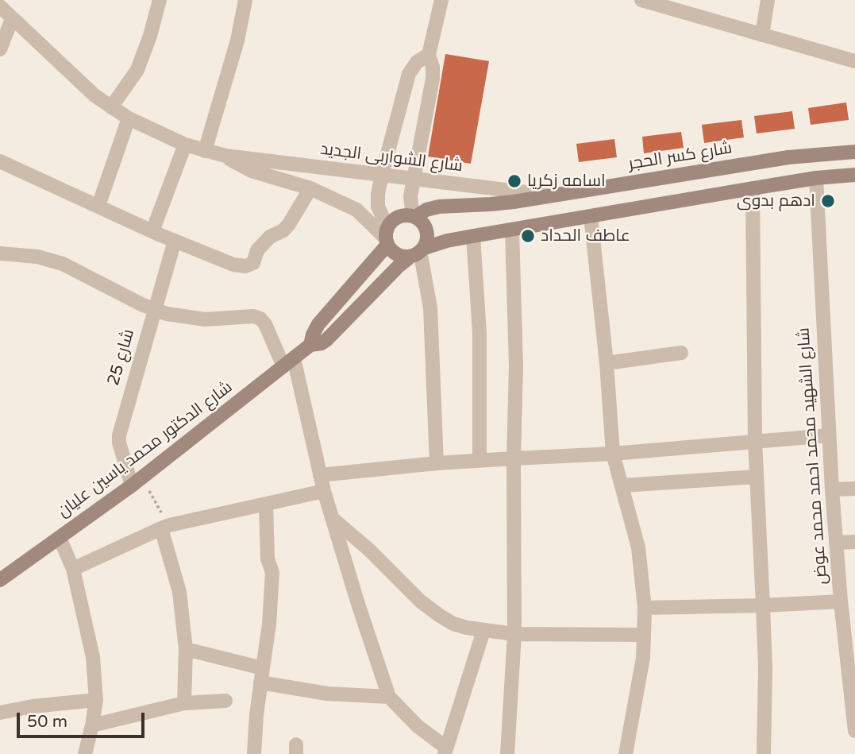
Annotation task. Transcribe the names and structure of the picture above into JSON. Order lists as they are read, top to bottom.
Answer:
{
  "streets": {
    "main road": ["شارع كسر الحجر", "شارع الدكتور محمد ياسين عليان"],
    "street": ["شارع الشواربى الجديد", "شارع 25", "شارع الشهيد محمد احمد محمد عوض"]
  },
  "crossings": [
    ["شارع كسر الحجر", "شارع الشواربى الجديد"],
    ["شارع كسر الحجر", "شارع الدكتور محمد ياسين عليان"],
    ["شارع الشواربى الجديد", "شارع الدكتور محمد ياسين عليان"],
    ["شارع 25", "شارع الدكتور محمد ياسين عليان"]
  ],
  "places": ["اسامه زكريا", "ادهم بدوى", "عاطف الحداد"],
  "scale_bar": "50 m"
}
